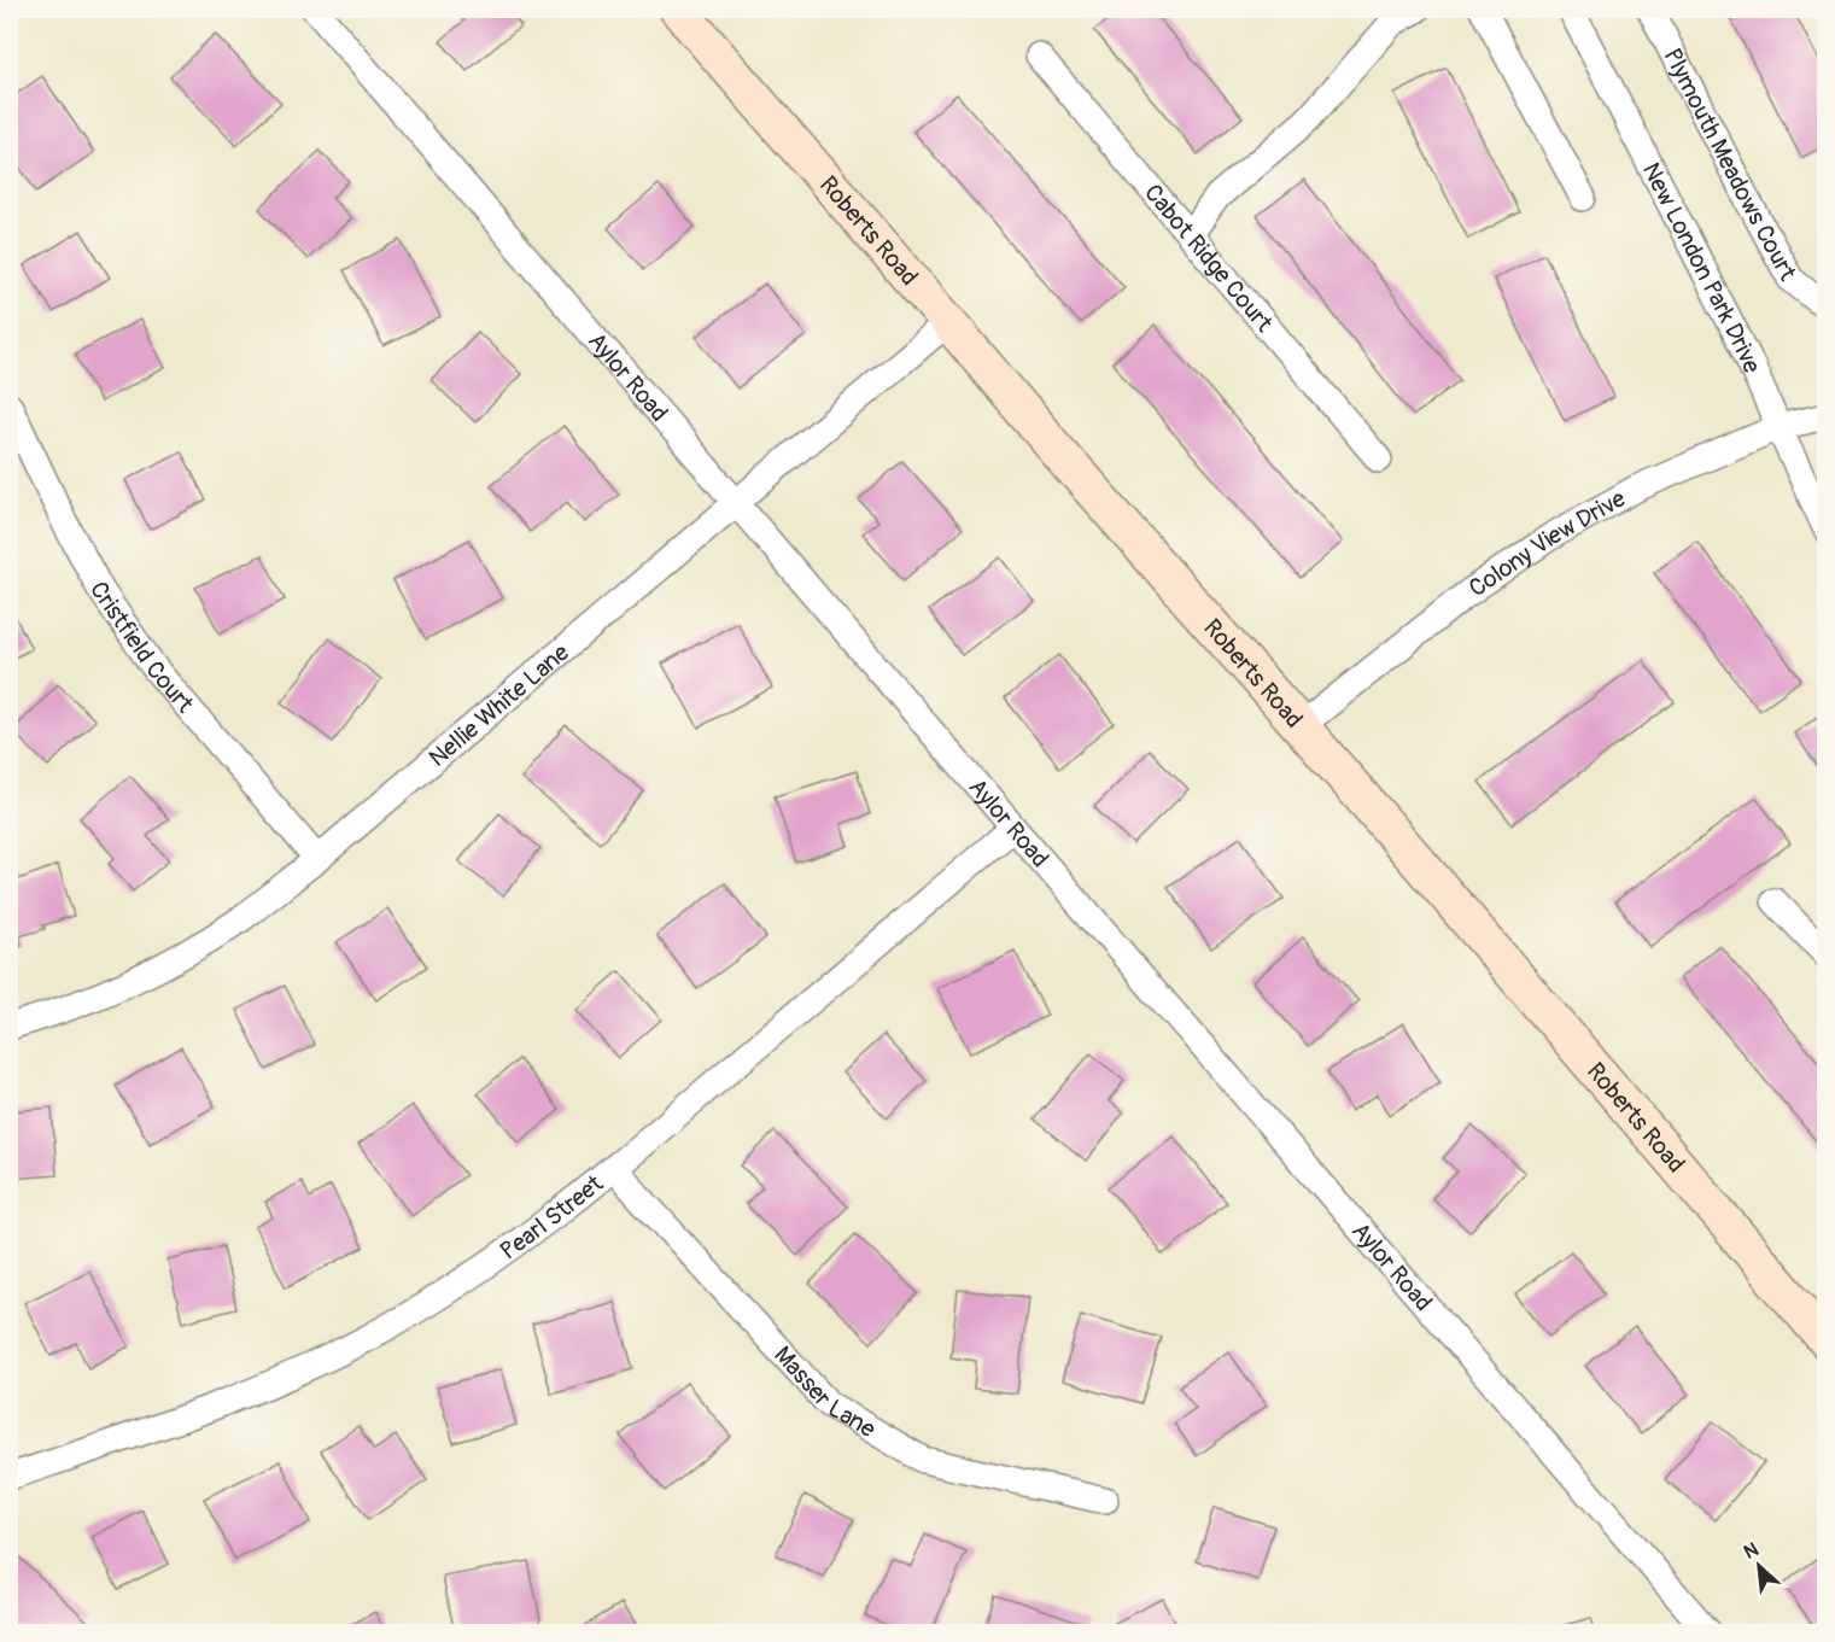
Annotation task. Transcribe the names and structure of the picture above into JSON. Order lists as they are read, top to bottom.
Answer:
{
  "streets": {
    "main road": ["Roberts Road"],
    "street": [
      "Plymouth Meadows Court",
      "Cabot Ridge Court",
      "New London Park Drive",
      "Aylor Road",
      "Colony View Drive",
      "Cristfield Court",
      "Nellie White Lane",
      "Pearl Street",
      "Masser Lane"
    ]
  },
  "crossings": [
    ["Roberts Road", "Colony View Drive"],
    ["Roberts Road", "Nellie White Lane"],
    ["New London Park Drive", "Colony View Drive"],
    ["Aylor Road", "Nellie White Lane"],
    ["Aylor Road", "Pearl Street"],
    ["Cristfield Court", "Nellie White Lane"],
    ["Pearl Street", "Masser Lane"]
  ],
  "north": "top left"
}
